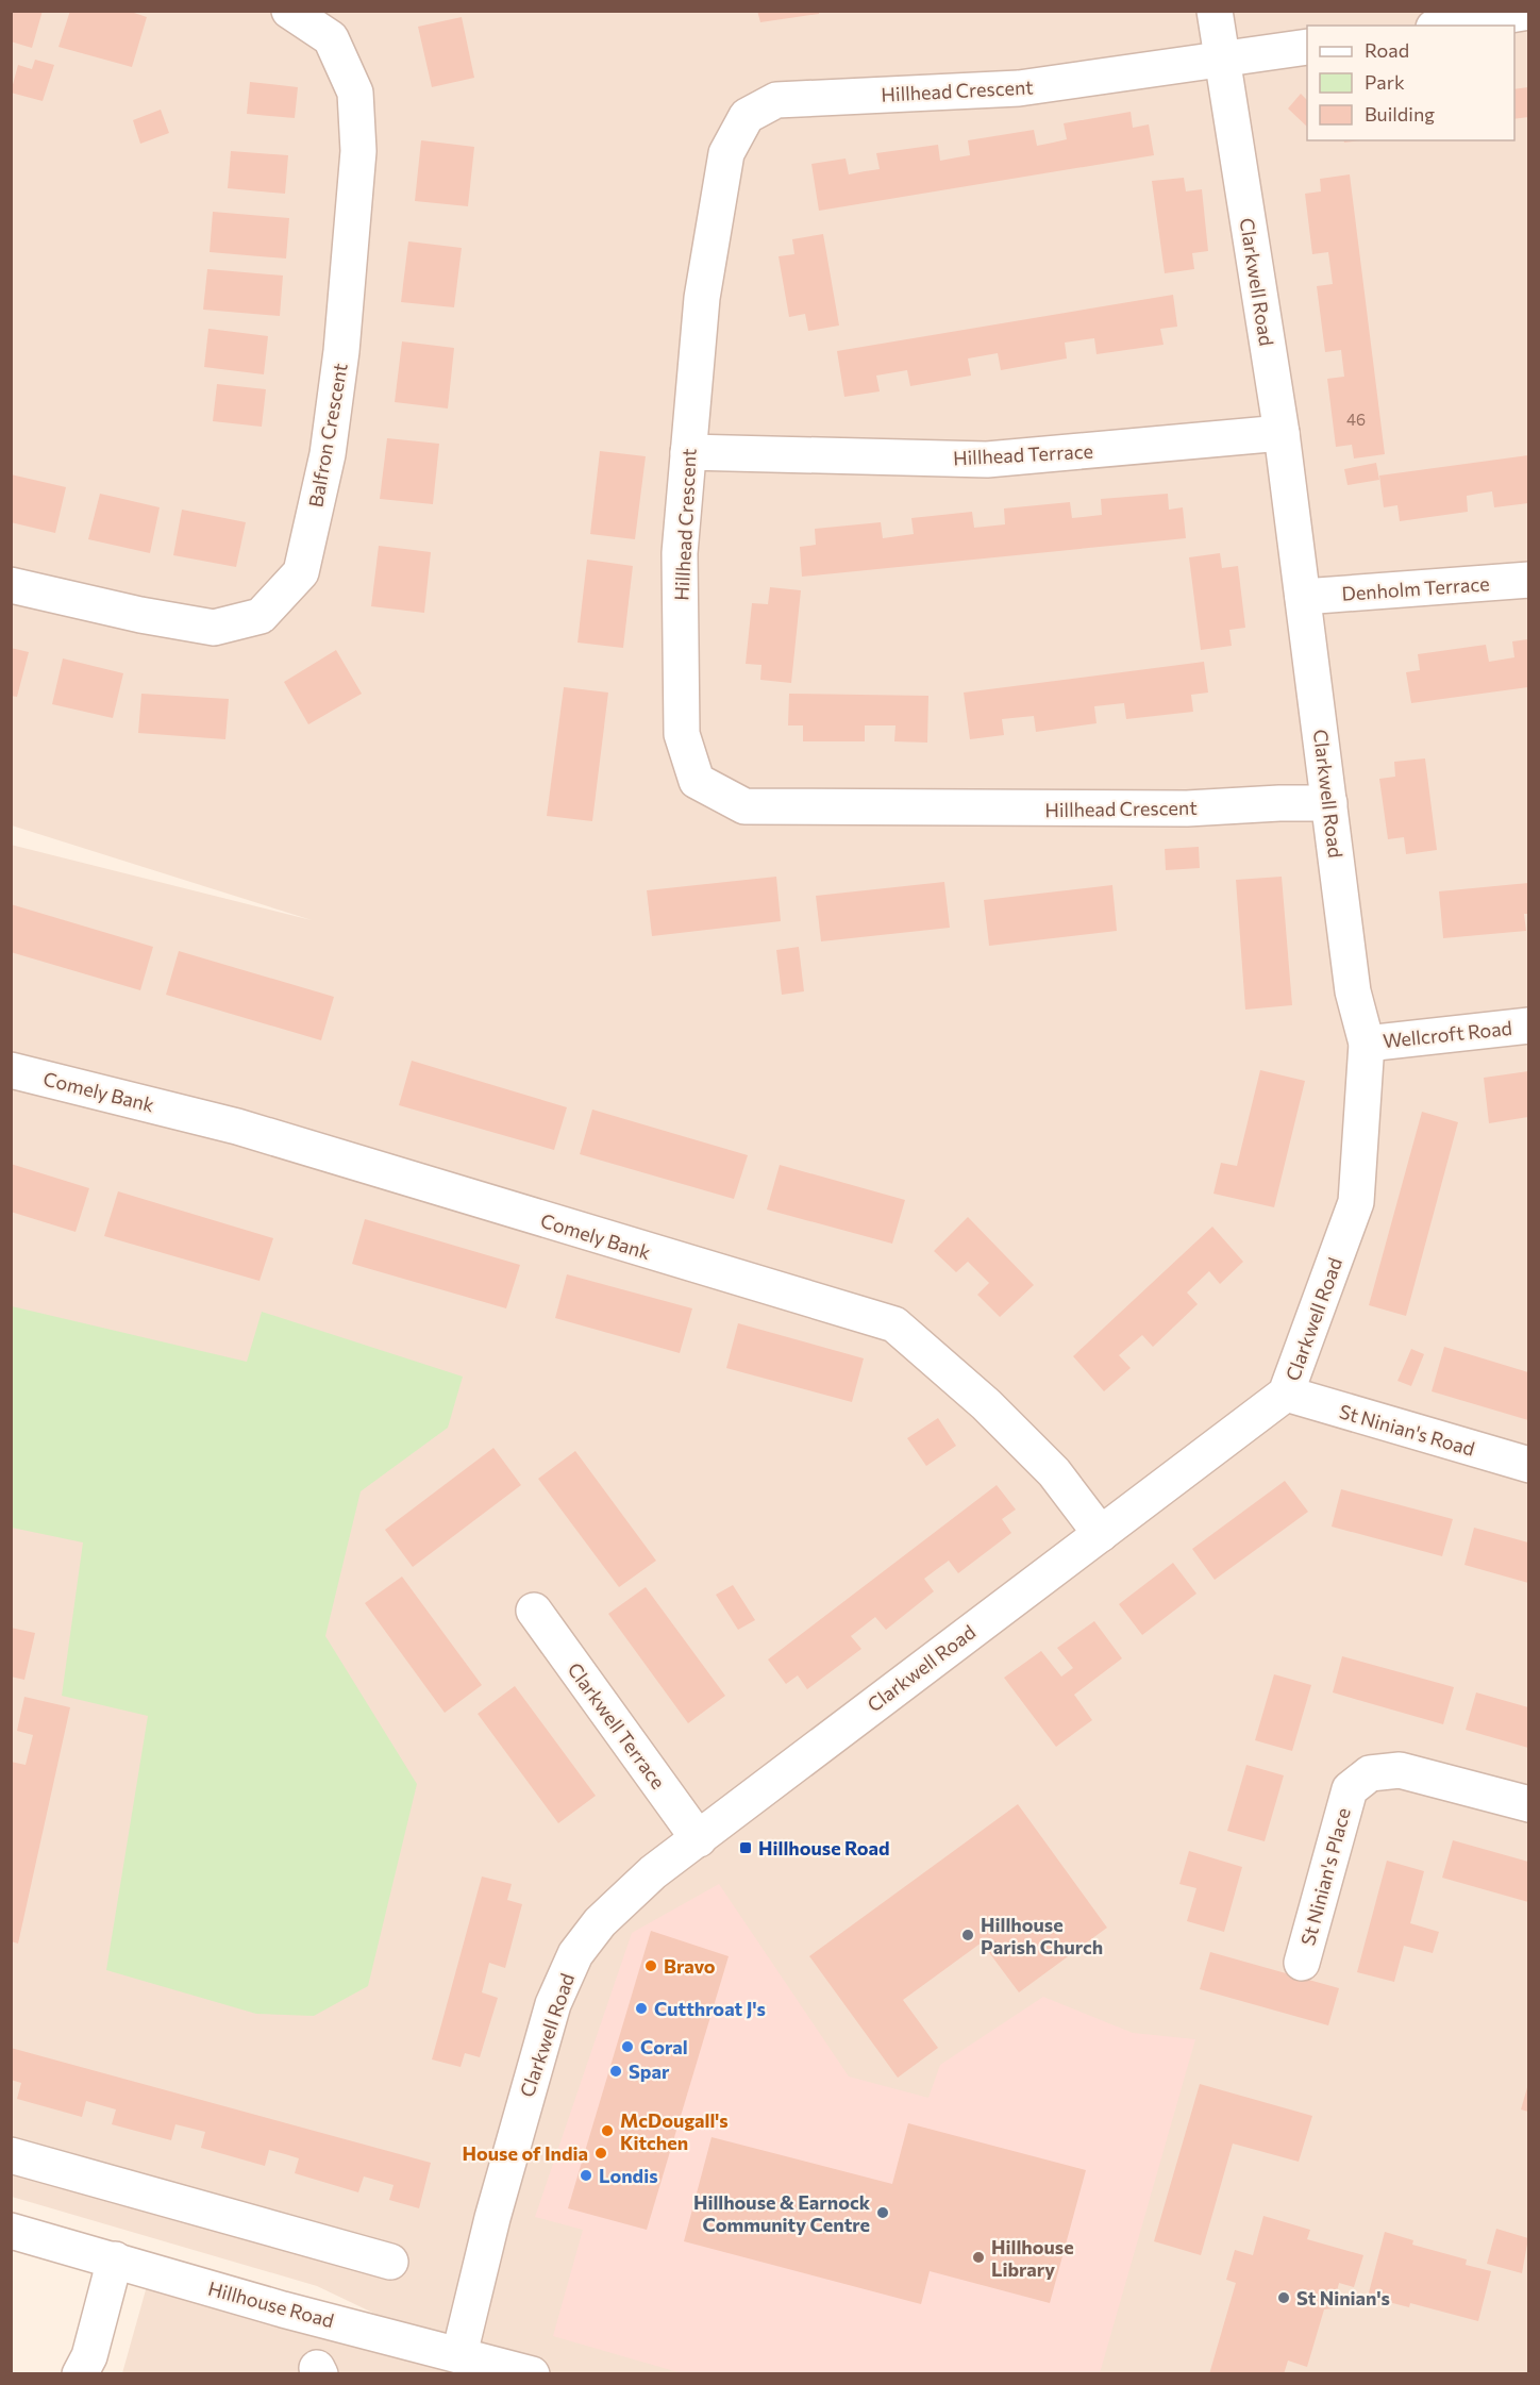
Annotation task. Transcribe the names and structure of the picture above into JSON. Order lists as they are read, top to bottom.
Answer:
{
  "streets": {
    "street": [
      "Hillhead Crescent",
      "Clarkwell Road",
      "Balfron Crescent",
      "Hillhead Terrace",
      "Denholm Terrace",
      "Wellcroft Road",
      "Comely Bank",
      "St Ninian's Road",
      "Clarkwell Terrace",
      "St Ninian's Place",
      "Hillhouse Road"
    ]
  },
  "crossings": [
    ["Hillhead Crescent", "Clarkwell Road"],
    ["Hillhead Crescent", "Hillhead Terrace"],
    ["Clarkwell Road", "Hillhead Terrace"],
    ["Clarkwell Road", "Denholm Terrace"],
    ["Clarkwell Road", "Wellcroft Road"],
    ["Clarkwell Road", "Comely Bank"],
    ["Clarkwell Road", "St Ninian's Road"],
    ["Clarkwell Road", "Clarkwell Terrace"],
    ["Clarkwell Road", "Hillhouse Road"]
  ],
  "places": {
    "transit": ["Hillhouse Road"],
    "other": [
      "Hillhouse Parish Church",
      "Bravo",
      "Cutthroat J's",
      "Coral",
      "Spar",
      "McDougall's Kitchen",
      "House of India",
      "Londis",
      "Hillhouse & Earnock Community Centre",
      "Hillhouse Library",
      "St Ninian's"
    ]
  },
  "house_numbers": ["46"],
  "legend": ["Road", "Park", "Building"]
}
